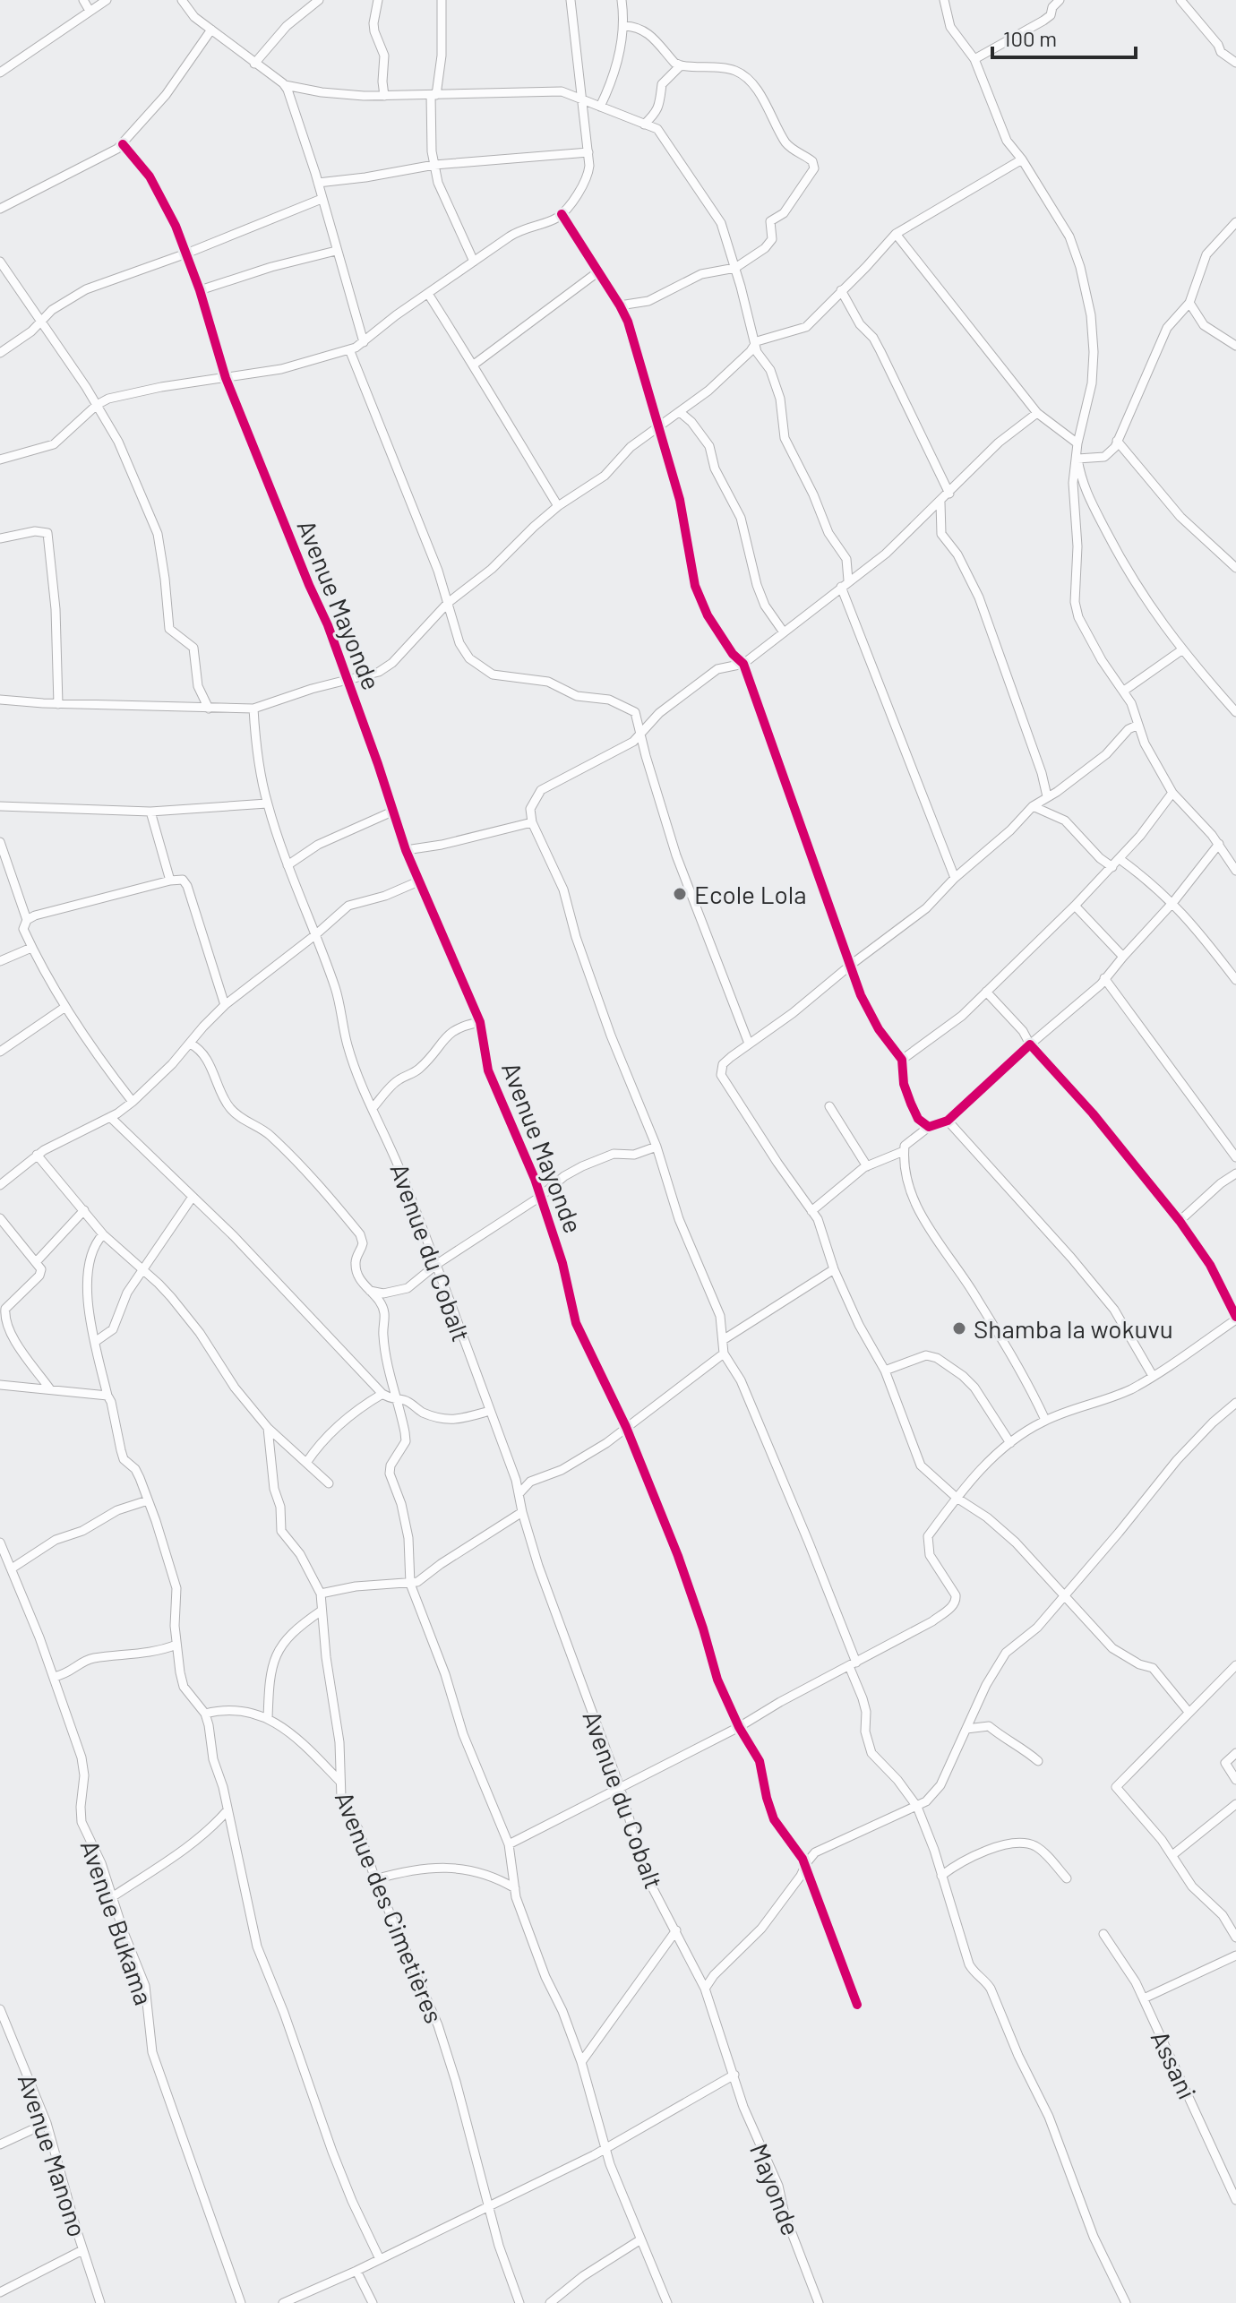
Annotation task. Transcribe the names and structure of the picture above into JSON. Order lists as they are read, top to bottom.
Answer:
{
  "streets": {
    "street": [
      "Avenue Mayonde",
      "Avenue du Cobalt",
      "Avenue des Cimetières",
      "Avenue Bukama",
      "Assani",
      "Avenue Manono",
      "Mayonde"
    ]
  },
  "crossings": [
    ["Avenue du Cobalt", "Mayonde"]
  ],
  "places": ["Ecole Lola", "Shamba la wokuvu"],
  "scale_bar": "100 m"
}
